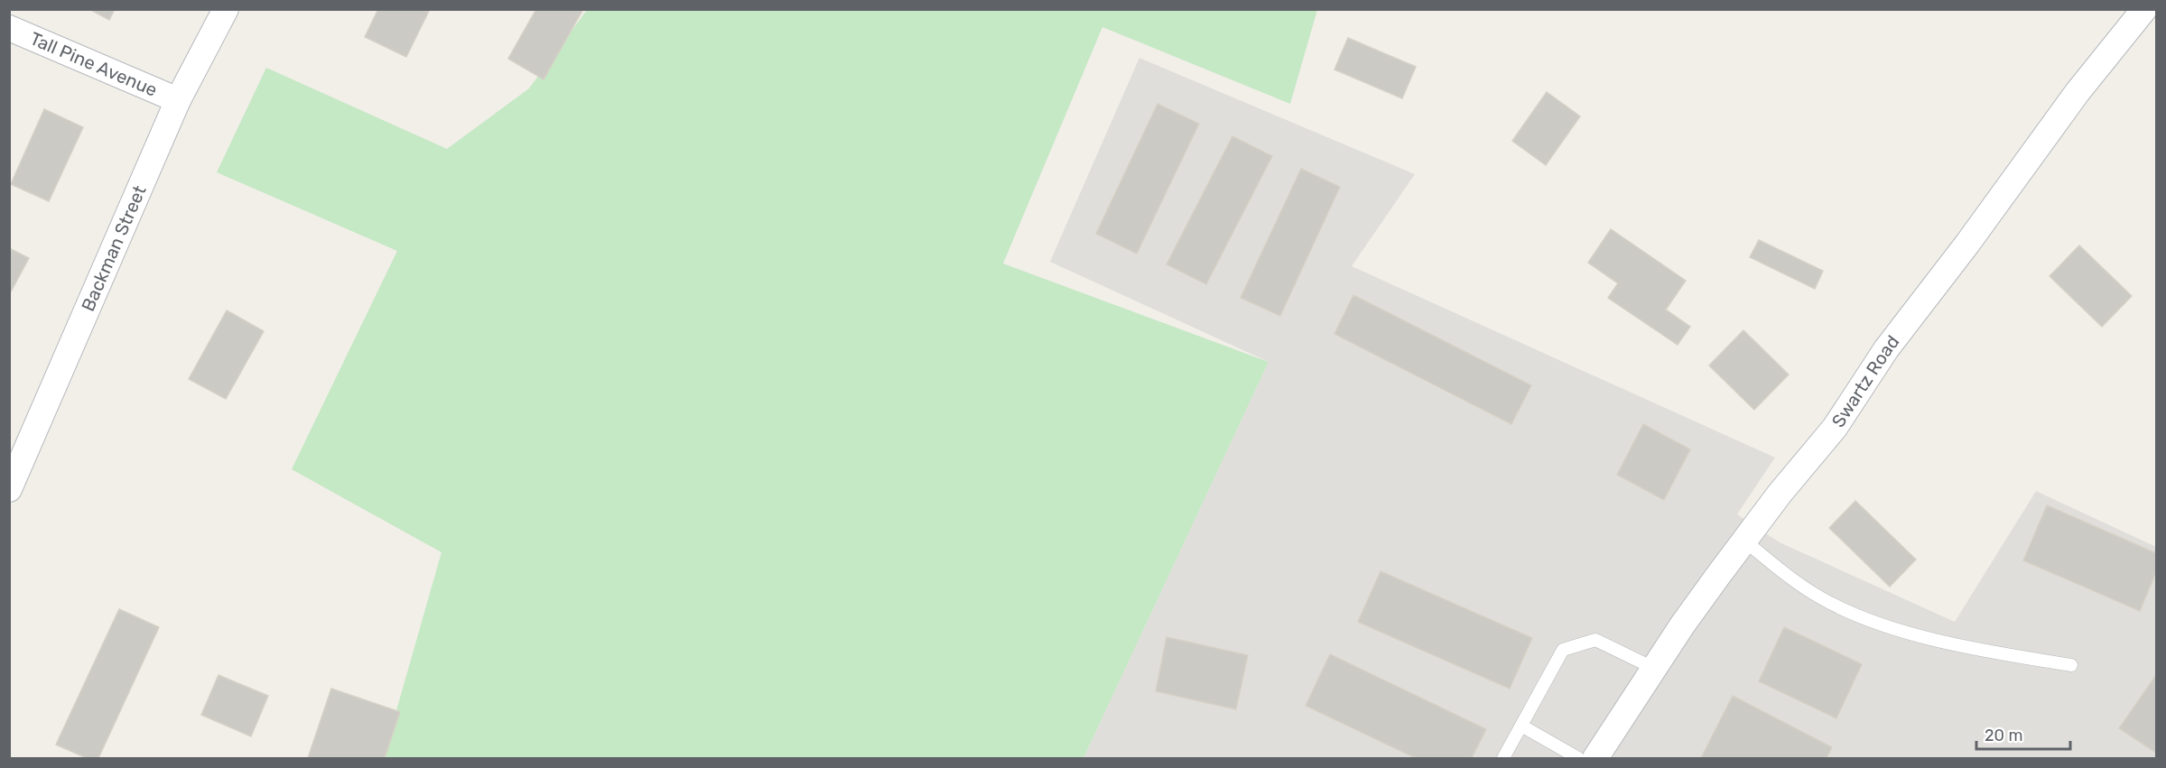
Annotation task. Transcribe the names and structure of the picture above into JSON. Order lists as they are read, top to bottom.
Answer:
{
  "streets": {
    "street": ["Tall Pine Avenue", "Backman Street", "Swartz Road"]
  },
  "crossings": [
    ["Tall Pine Avenue", "Backman Street"]
  ],
  "scale_bar": "20 m"
}
